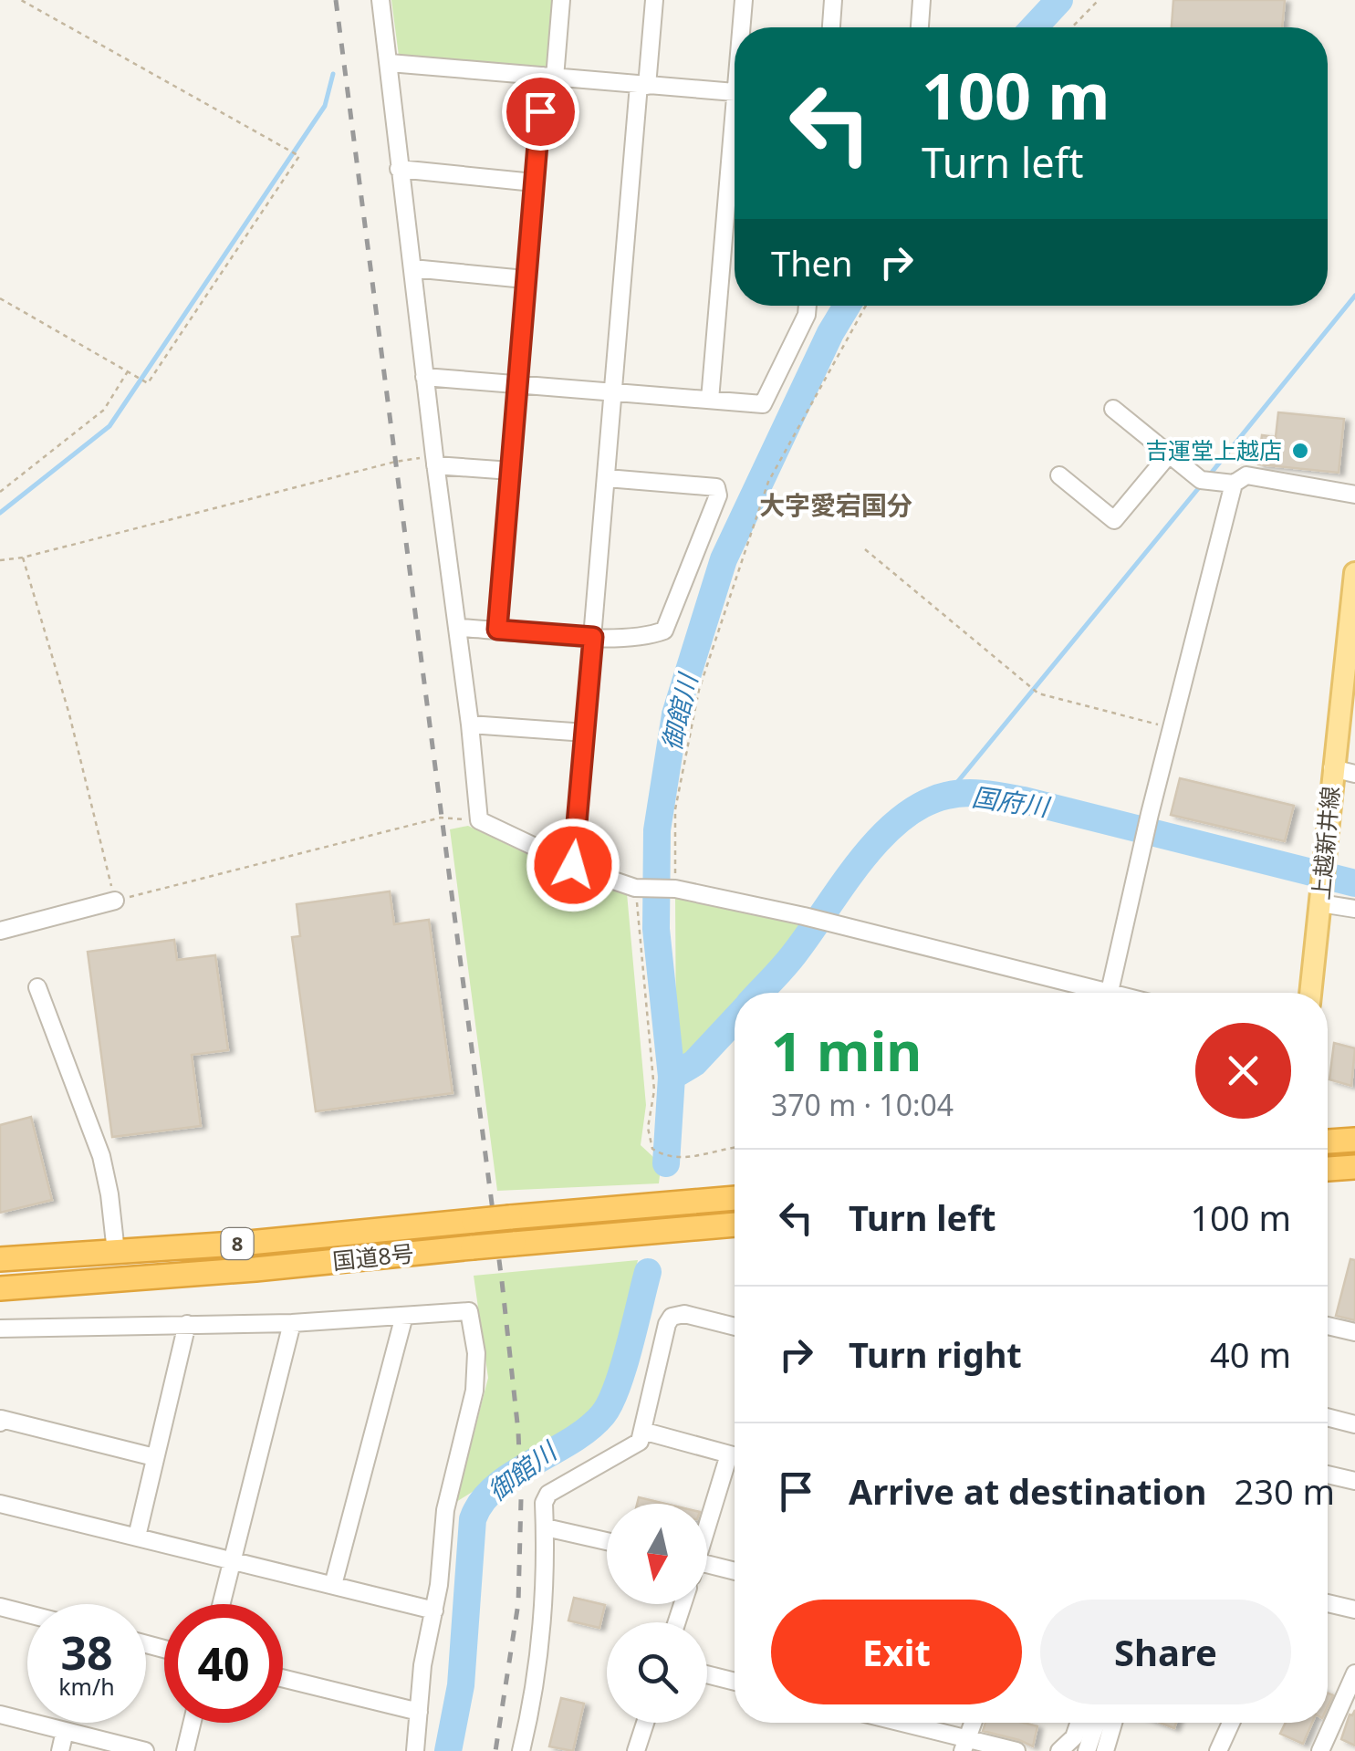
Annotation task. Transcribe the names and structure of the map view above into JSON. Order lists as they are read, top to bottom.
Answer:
{
  "streets": {
    "highway": ["8", "国道8号"],
    "main road": ["上越新井線"]
  },
  "districts": ["大字愛宕国分"],
  "water": ["御館川", "国府川"],
  "places": ["吉運堂上越店"],
  "north": "bottom",
  "page": {
    "turn": ["100 m", "Turn left"],
    "then": "Then",
    "heading": ["1 min", "370 m · 10:04"],
    "list": [
      {
        "name": "Turn left",
        "value": "100 m"
      },
      {
        "name": "Turn right",
        "value": "40 m"
      },
      {
        "name": "Arrive at destination",
        "value": "230 m"
      }
    ],
    "buttons": ["Exit", "Share"],
    "speed": "38 km/h",
    "limit": "40"
  }
}
